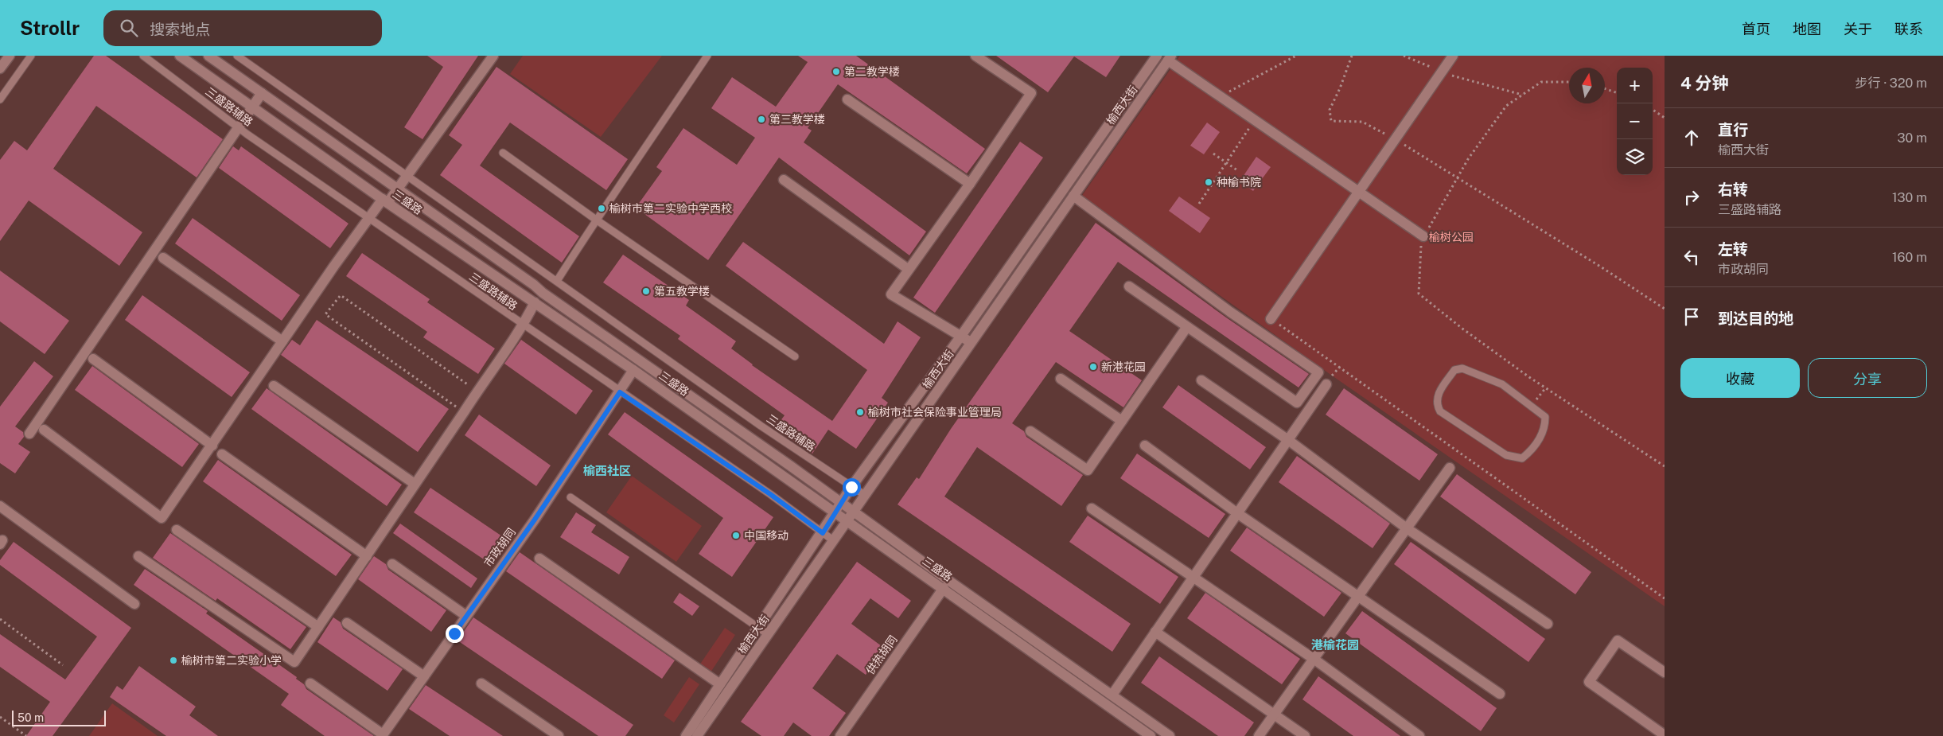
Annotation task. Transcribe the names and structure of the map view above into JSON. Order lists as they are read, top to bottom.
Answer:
{
  "streets": {
    "street": [
      "榆西大街",
      "三盛路",
      "市政胡同",
      "供热胡同"
    ],
    "lane": ["三盛路辅路"]
  },
  "crossings": [
    ["榆西大街", "三盛路辅路"],
    ["榆西大街", "三盛路"],
    ["三盛路辅路", "市政胡同"],
    ["三盛路", "市政胡同"],
    ["三盛路", "供热胡同"]
  ],
  "districts": ["榆西社区", "港榆花园"],
  "parks": ["榆树公园"],
  "places": [
    "第二教学楼",
    "第三教学楼",
    "种榆书院",
    "榆树市第二实验中学西校",
    "第五教学楼",
    "新港花园",
    "榆树市社会保险事业管理局",
    "中国移动",
    "榆树市第二实验小学"
  ],
  "scale_bar": "50 m",
  "north": "top",
  "page": {
    "header": "Strollr",
    "search": "搜索地点",
    "nav": [
      "首页",
      "地图",
      "关于",
      "联系"
    ],
    "heading": ["4 分钟", "步行 · 320 m"],
    "map_buttons": ["+", "−"],
    "list": [
      ["直行", "榆西大街", "30 m"],
      ["右转", "三盛路辅路", "130 m"],
      ["左转", "市政胡同", "160 m"],
      "到达目的地"
    ],
    "buttons": ["收藏", "分享"],
    "scale": "50 m"
  }
}
